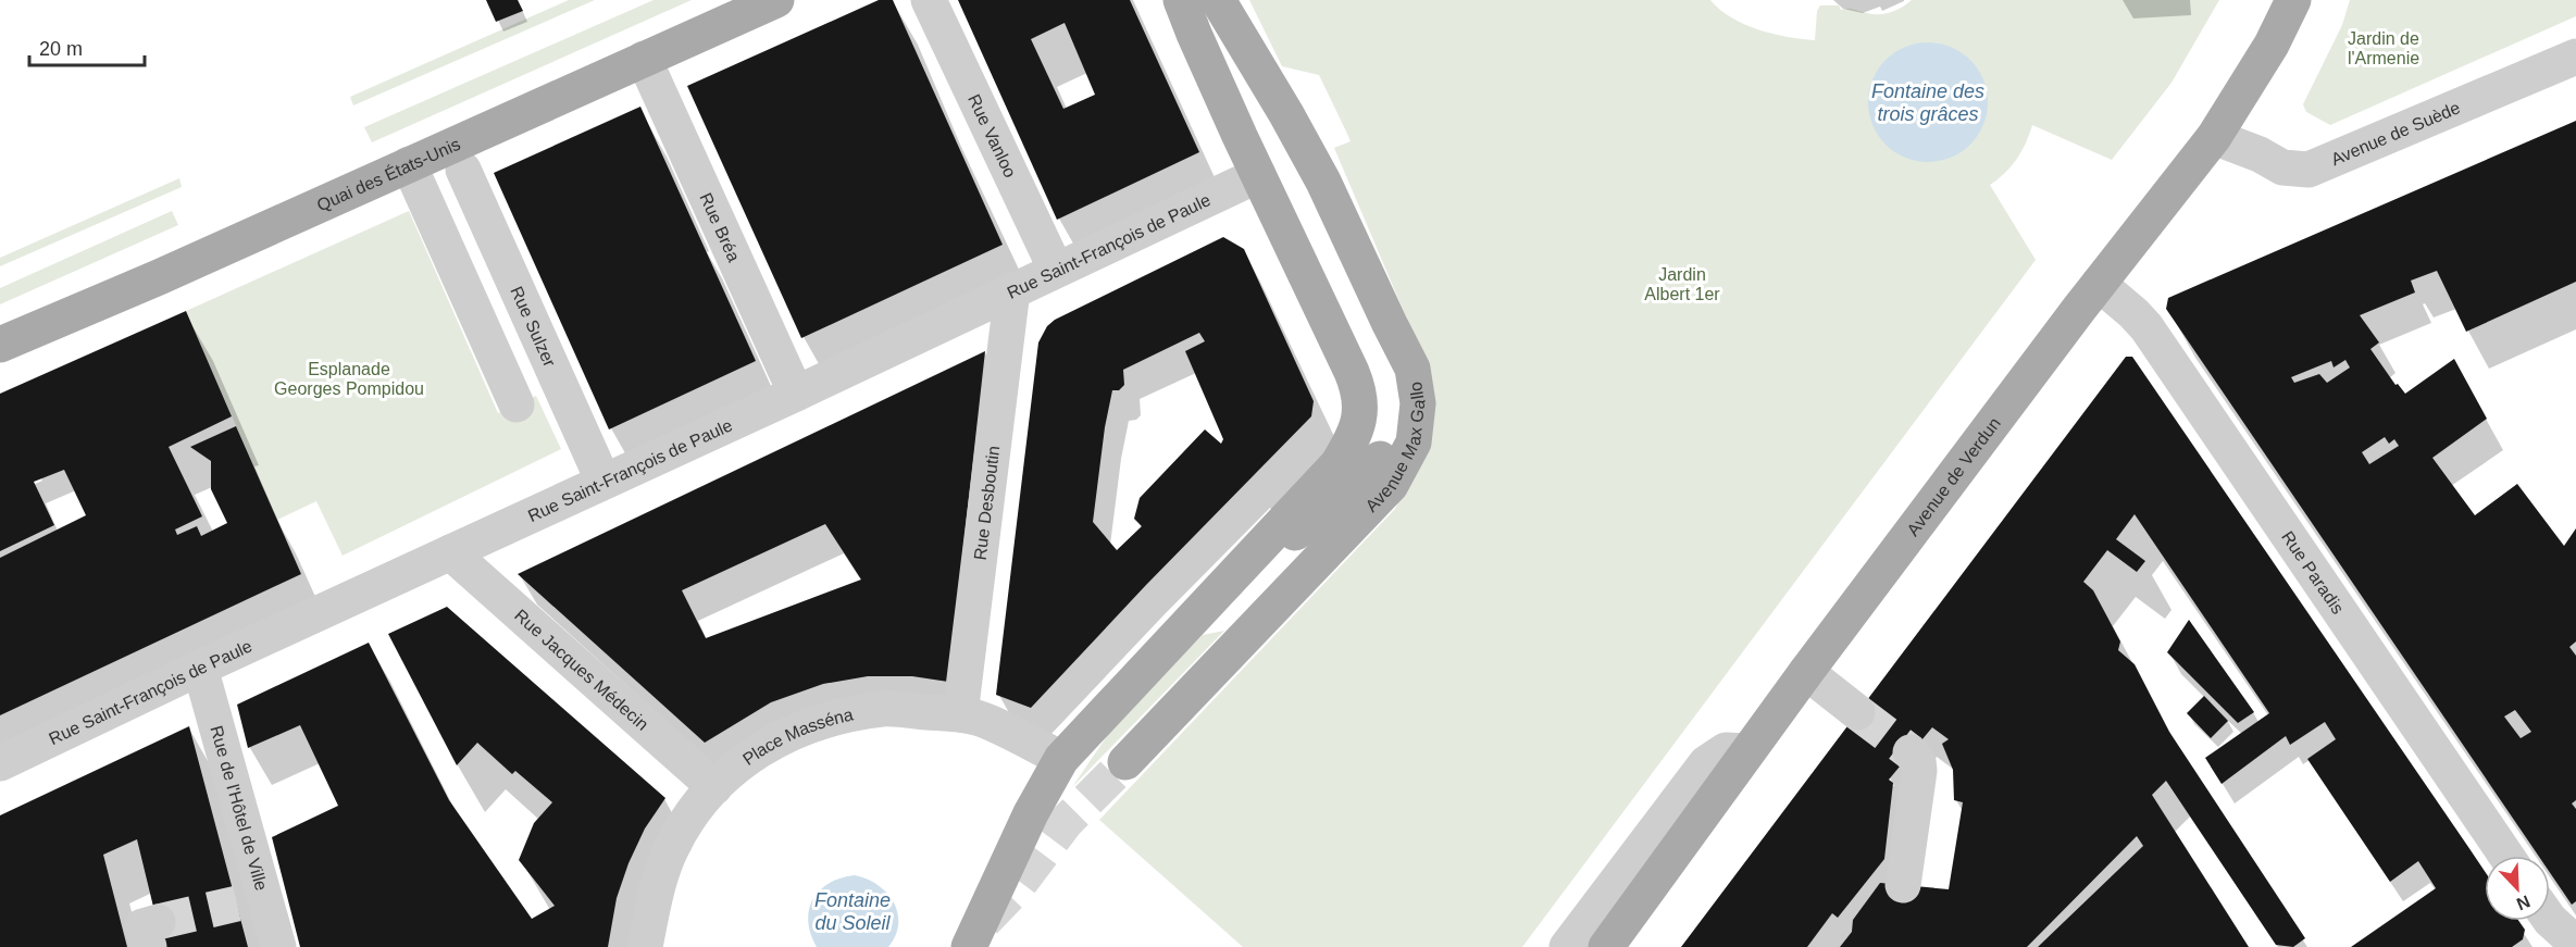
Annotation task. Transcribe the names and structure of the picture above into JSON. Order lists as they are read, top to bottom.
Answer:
{
  "streets": {
    "main road": ["Quai des États-Unis", "Avenue Max Gallo", "Avenue de Verdun"],
    "street": [
      "Avenue de Suède",
      "Rue Vanloo",
      "Rue Bréa",
      "Rue Saint-François de Paule",
      "Rue Sulzer",
      "Rue Desboutin",
      "Rue Paradis",
      "Rue Jacques Médecin",
      "Place Masséna",
      "Rue de l'Hôtel de Ville"
    ]
  },
  "crossings": [
    ["Avenue de Suède", "Avenue de Verdun"],
    ["Rue Vanloo", "Rue Saint-François de Paule"],
    ["Quai des États-Unis", "Rue Bréa"],
    ["Rue Bréa", "Rue Saint-François de Paule"],
    ["Rue Saint-François de Paule", "Rue Sulzer"],
    ["Rue Saint-François de Paule", "Avenue Max Gallo"],
    ["Rue Saint-François de Paule", "Rue Desboutin"],
    ["Rue Saint-François de Paule", "Rue Jacques Médecin"],
    ["Rue Saint-François de Paule", "Rue de l'Hôtel de Ville"],
    ["Avenue Max Gallo", "Place Masséna"],
    ["Avenue de Verdun", "Rue Paradis"],
    ["Rue Desboutin", "Place Masséna"],
    ["Rue Jacques Médecin", "Place Masséna"]
  ],
  "water": ["Fontaine des trois grâces", "Fontaine du Soleil"],
  "parks": ["Jardin de l'Armenie", "Jardin Albert 1er", "Esplanade Georges Pompidou"],
  "scale_bar": "20 m",
  "north": "bottom right"
}
